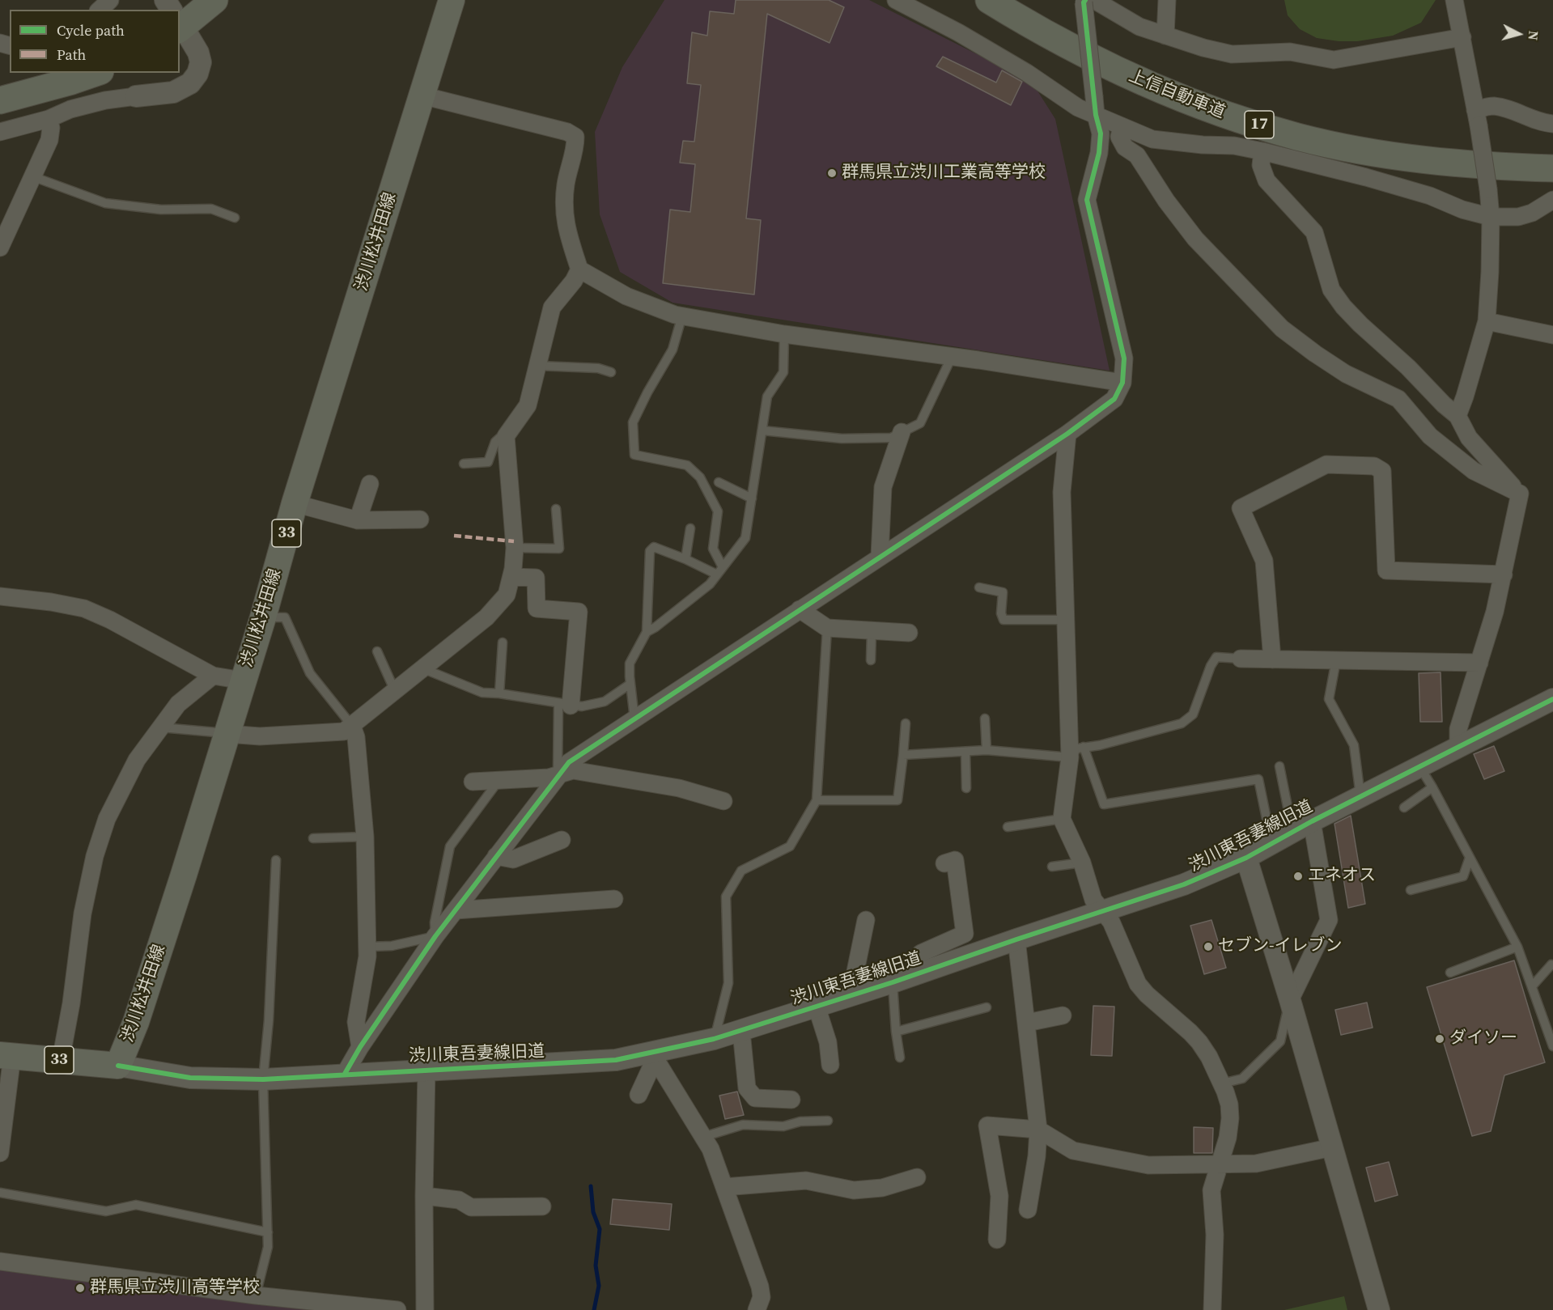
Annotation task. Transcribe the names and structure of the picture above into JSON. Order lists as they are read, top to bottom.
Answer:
{
  "streets": {
    "highway": ["上信自動車道", "17"],
    "main road": ["渋川松井田線", "33"],
    "street": ["渋川東吾妻線旧道"]
  },
  "crossings": [
    ["渋川松井田線", "33"],
    ["渋川松井田線", "渋川東吾妻線旧道"],
    ["33", "渋川東吾妻線旧道"]
  ],
  "places": [
    "群馬県立渋川工業高等学校",
    "エネオス",
    "セブン-イレブン",
    "ダイソー",
    "群馬県立渋川高等学校"
  ],
  "legend": ["Cycle path", "Path"],
  "north": "right"
}
